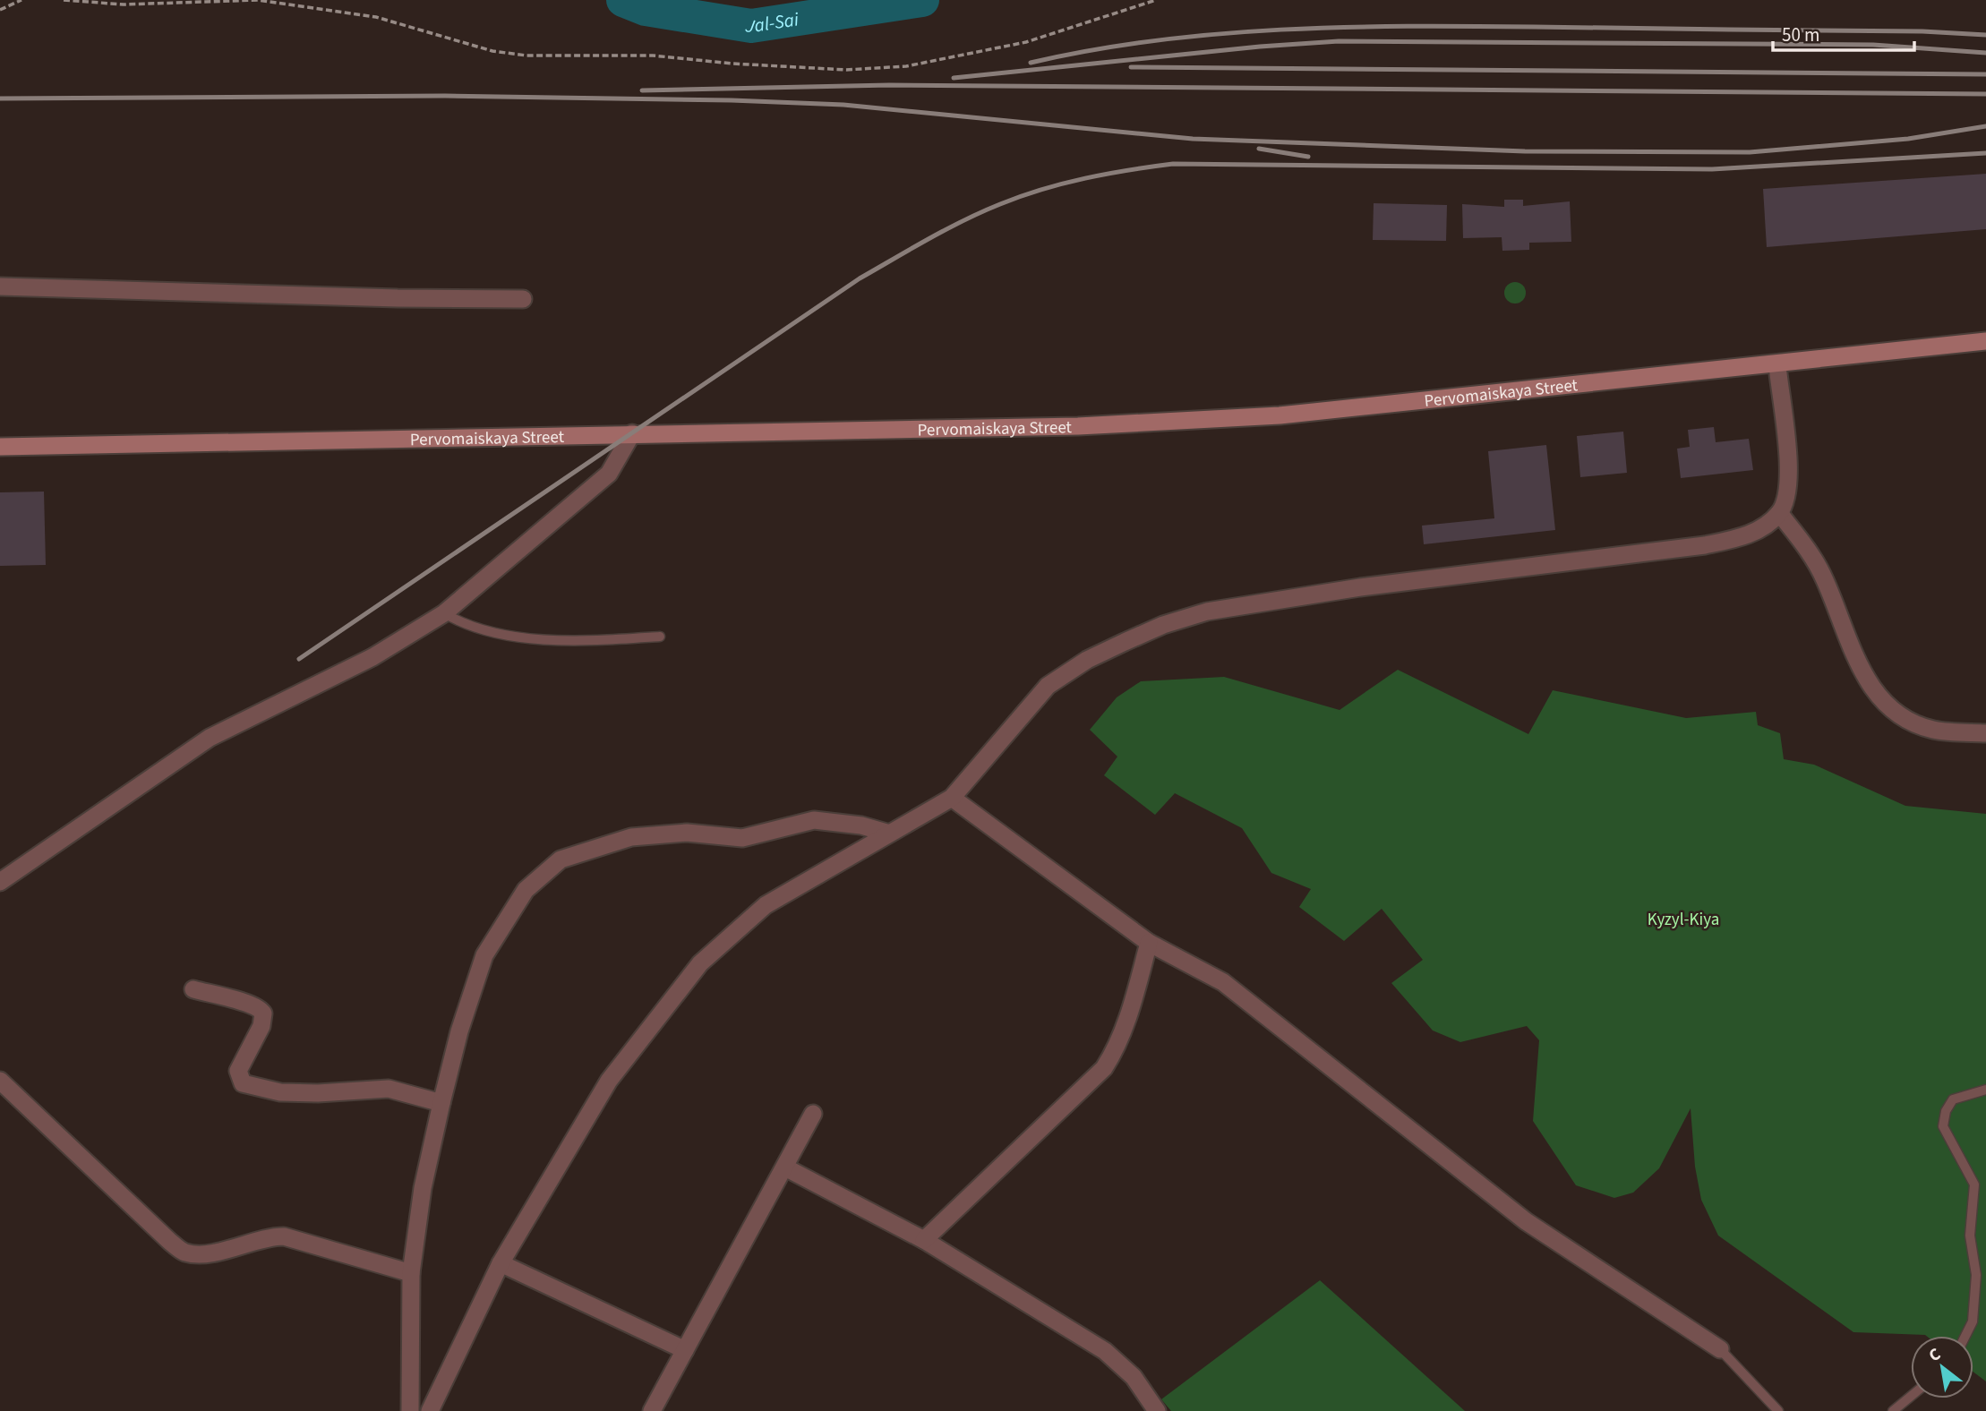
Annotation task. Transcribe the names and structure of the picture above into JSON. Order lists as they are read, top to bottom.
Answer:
{
  "streets": {
    "main road": ["Pervomaiskaya Street"]
  },
  "water": ["Jal-Sai"],
  "parks": ["Kyzyl-Kiya"],
  "scale_bar": "50 m",
  "north": "top left"
}
